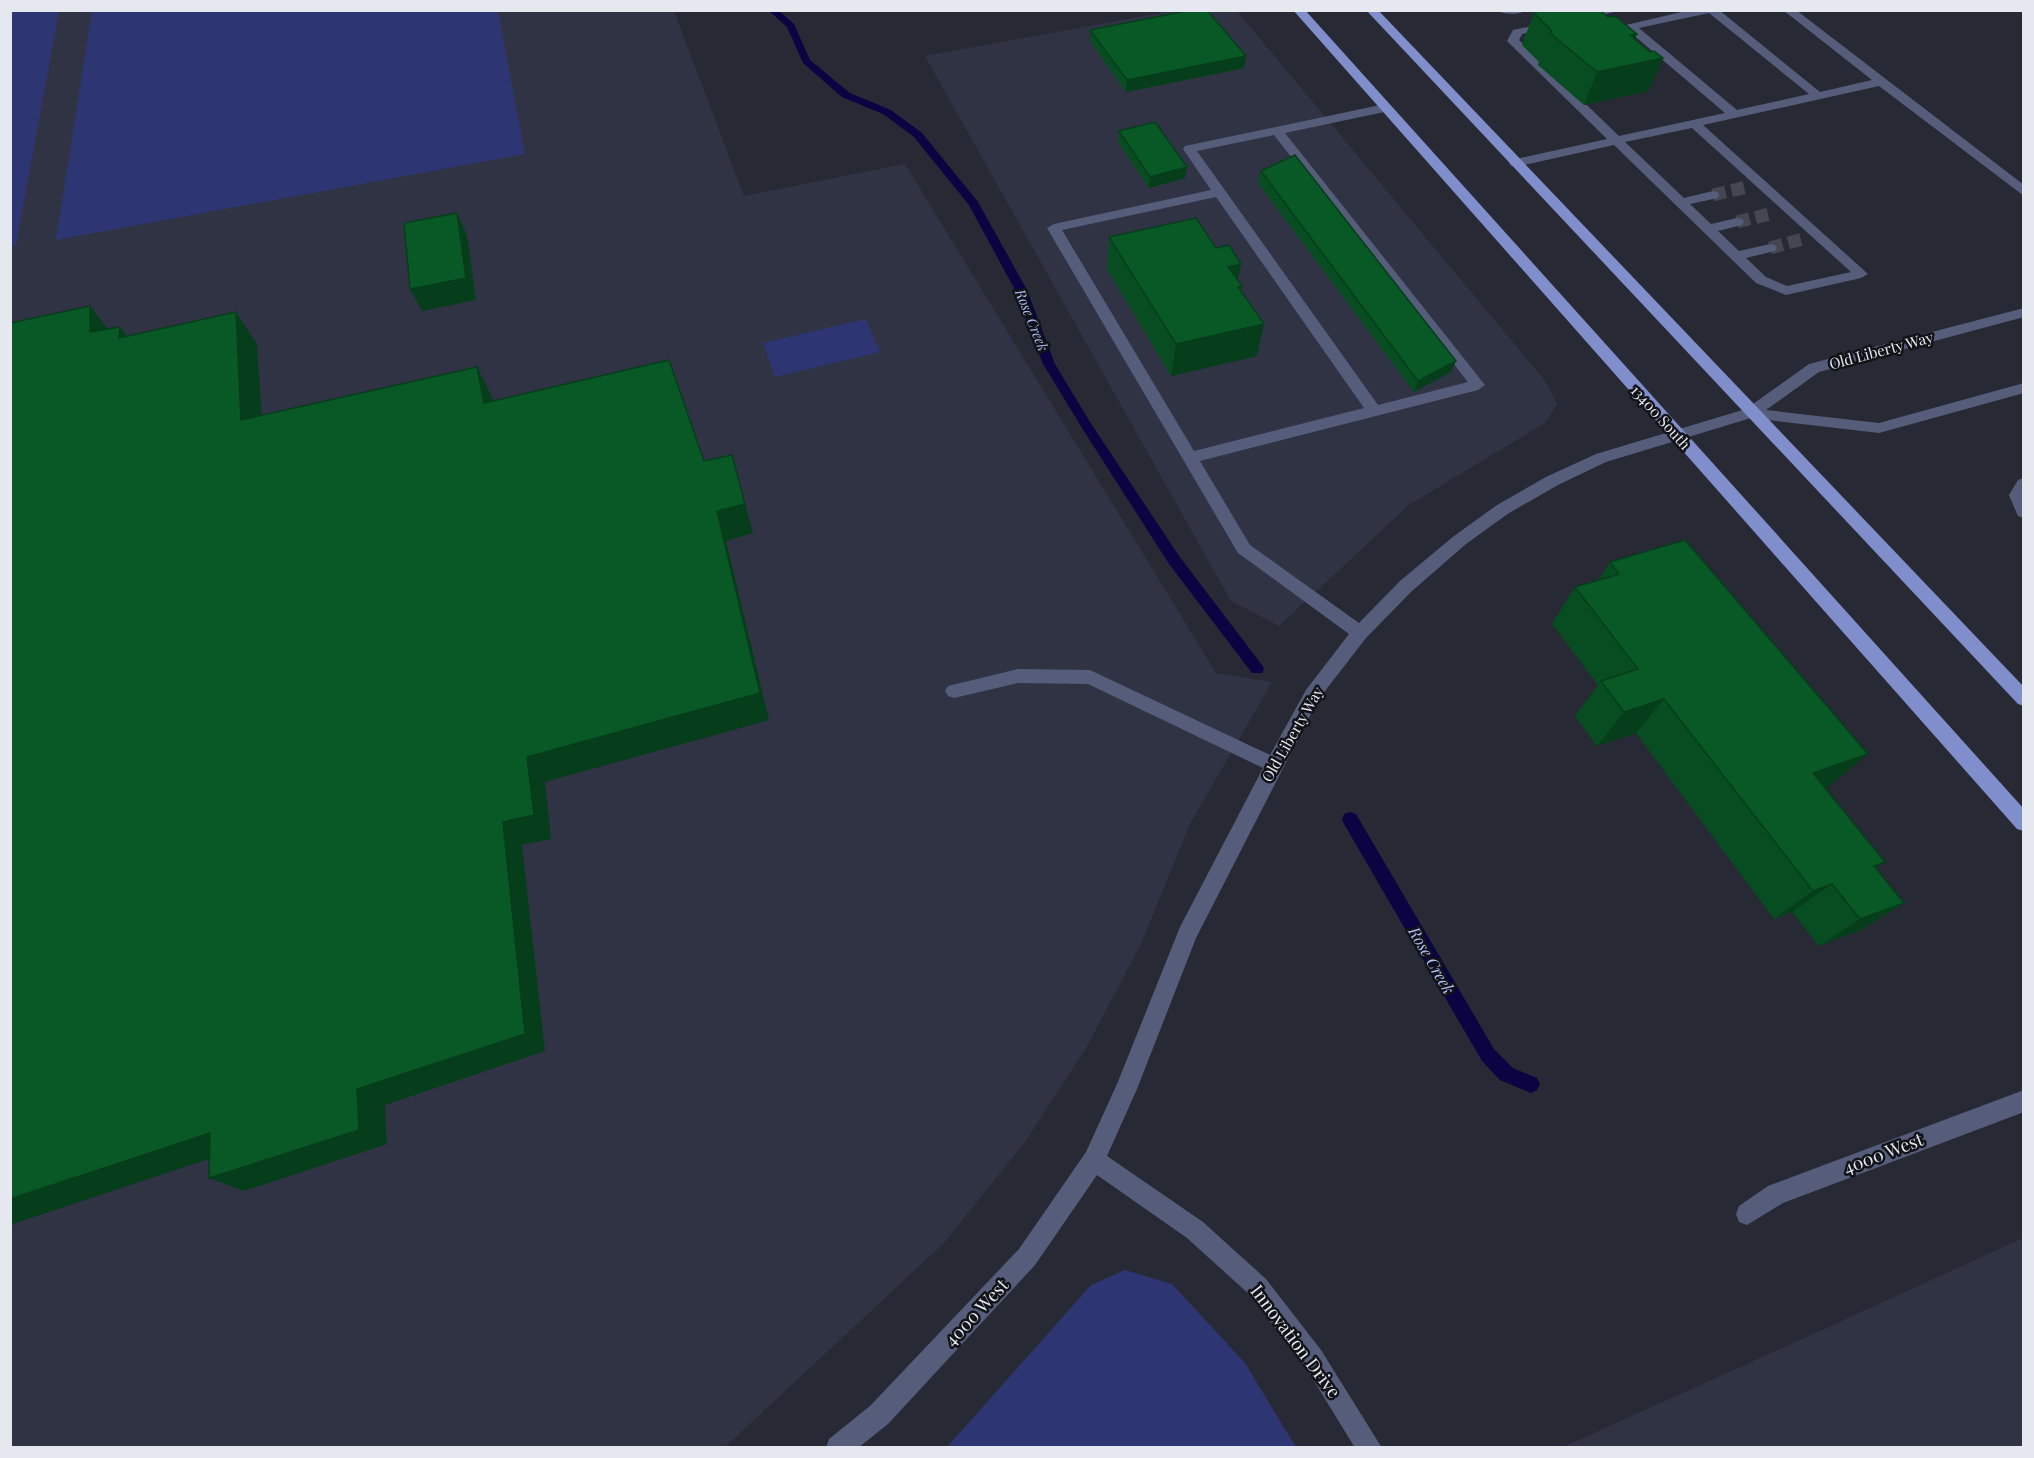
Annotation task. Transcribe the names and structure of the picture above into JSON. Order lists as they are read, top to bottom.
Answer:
{
  "streets": {
    "main road": ["13400 South"],
    "street": ["Old Liberty Way", "4000 West", "Innovation Drive"]
  },
  "crossings": [
    ["Old Liberty Way", "13400 South"],
    ["Old Liberty Way", "4000 West"],
    ["Old Liberty Way", "Innovation Drive"],
    ["4000 West", "Innovation Drive"]
  ],
  "water": ["Rose Creek"]
}
